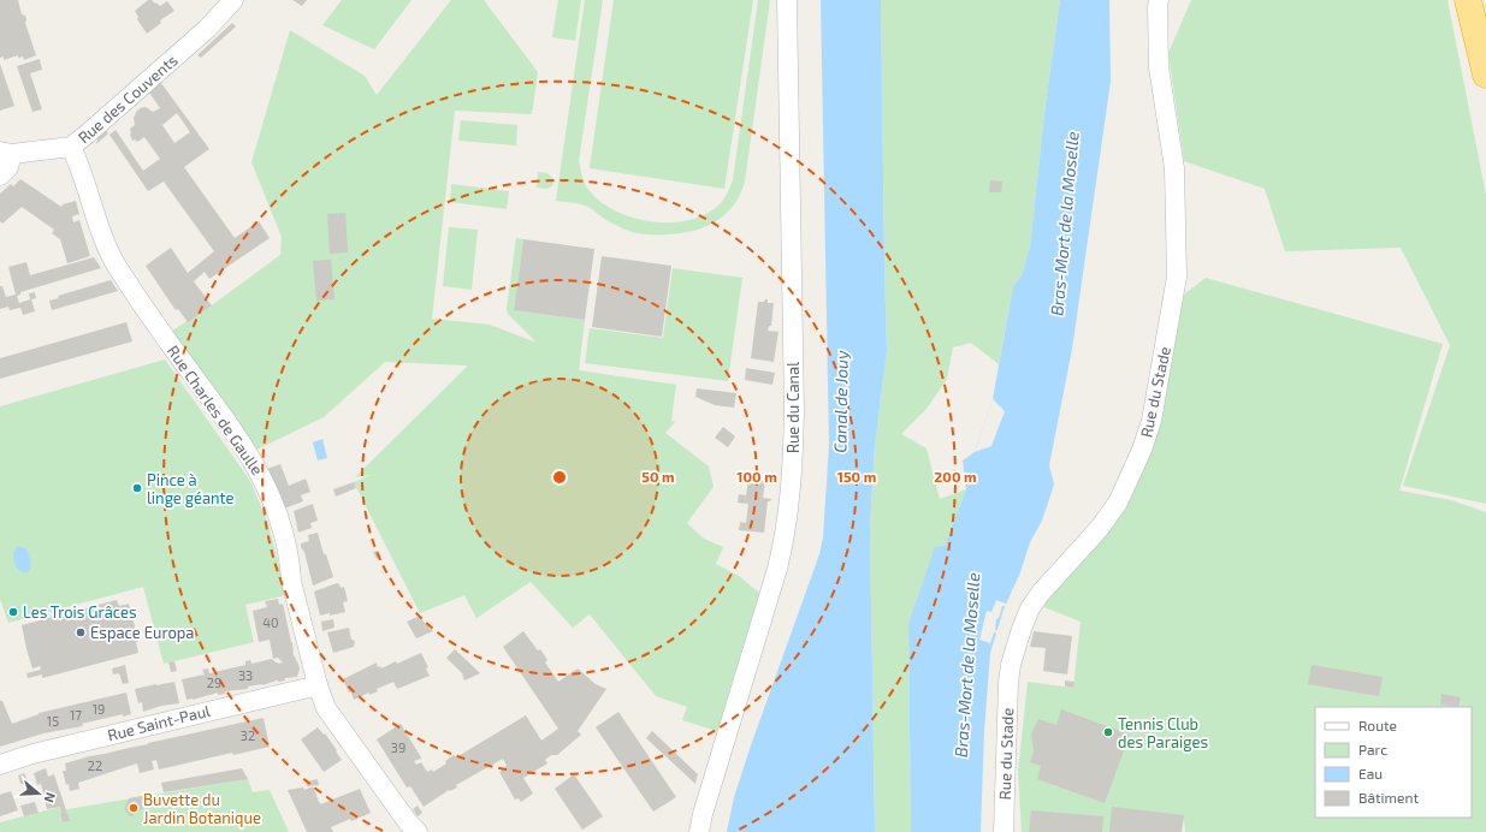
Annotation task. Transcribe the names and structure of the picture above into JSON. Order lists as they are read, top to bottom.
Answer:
{
  "streets": {
    "street": [
      "Rue des Couvents",
      "Rue du Stade",
      "Rue du Canal",
      "Rue Charles de Gaulle",
      "Rue Saint-Paul"
    ]
  },
  "crossings": [
    ["Rue des Couvents", "Rue Charles de Gaulle"],
    ["Rue Charles de Gaulle", "Rue Saint-Paul"]
  ],
  "water": ["Bras-Mort de la Moselle", "Canal de Jouy"],
  "places": [
    "Pince à linge géante",
    "Les Trois Grâces",
    "Espace Europa",
    "Tennis Club des Paraiges",
    "Buvette du Jardin Botanique"
  ],
  "house_numbers": [
    "40",
    "33",
    "29",
    "19",
    "17",
    "15",
    "32",
    "39",
    "22"
  ],
  "legend": [
    "Route",
    "Parc",
    "Eau",
    "Bâtiment"
  ],
  "north": "right",
  "rings": [
    "50 m",
    "100 m",
    "150 m",
    "200 m"
  ]
}
